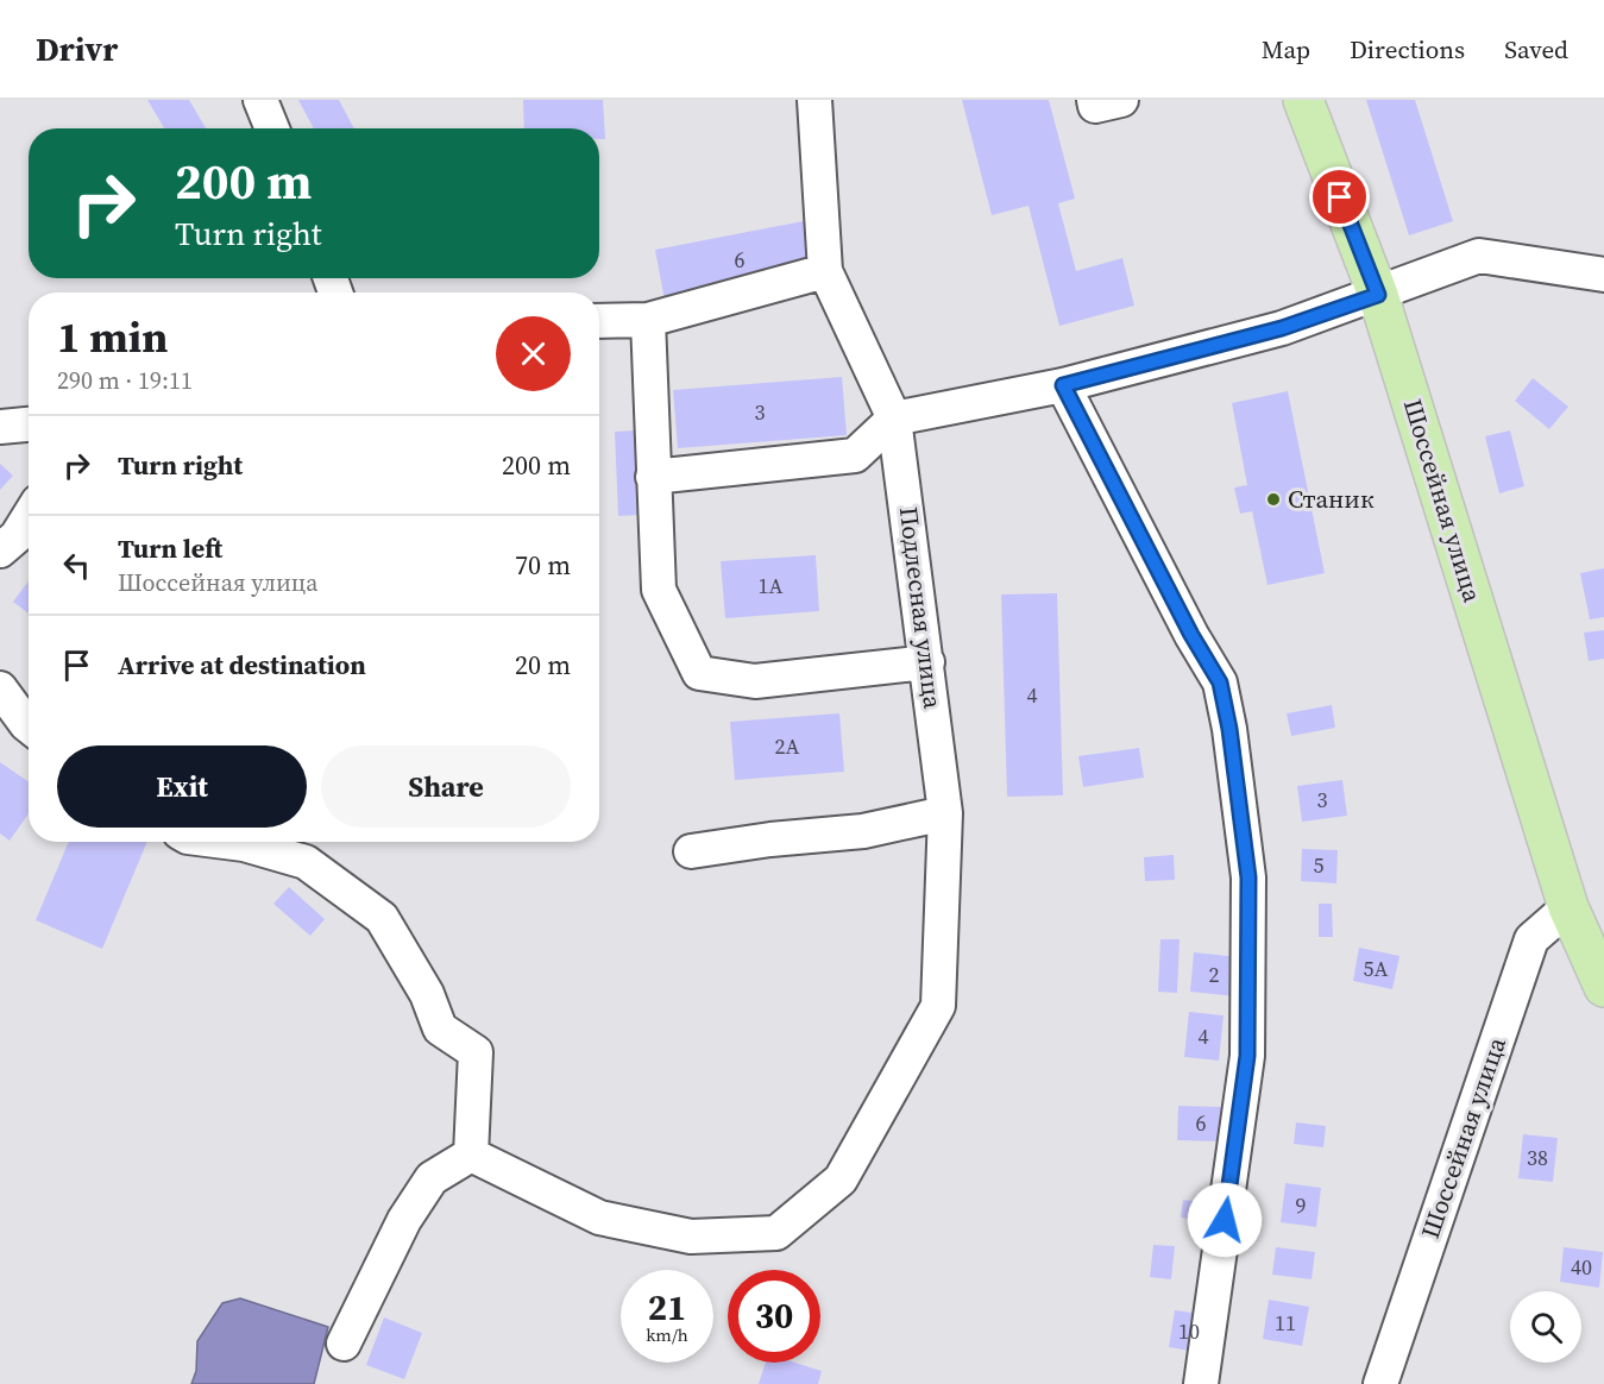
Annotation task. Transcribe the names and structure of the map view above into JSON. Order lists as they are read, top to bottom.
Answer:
{
  "streets": {
    "main road": ["Шоссейная улица"],
    "street": ["Подлесная улица"]
  },
  "places": ["Станик"],
  "house_numbers": [
    "6",
    "3",
    "1А",
    "4",
    "2А",
    "3",
    "5",
    "5А",
    "2",
    "4",
    "6",
    "38",
    "9",
    "40",
    "11",
    "10"
  ],
  "page": {
    "header": "Drivr",
    "nav": ["Map", "Directions", "Saved"],
    "turn": ["200 m", "Turn right"],
    "heading": ["1 min", "290 m · 19:11"],
    "list": [
      {
        "name": "Turn right",
        "value": "200 m"
      },
      {
        "name": "Turn left",
        "note": "Шоссейная улица",
        "value": "70 m"
      },
      {
        "name": "Arrive at destination",
        "value": "20 m"
      }
    ],
    "buttons": ["Exit", "Share"],
    "speed": "21 km/h",
    "limit": "30"
  }
}
